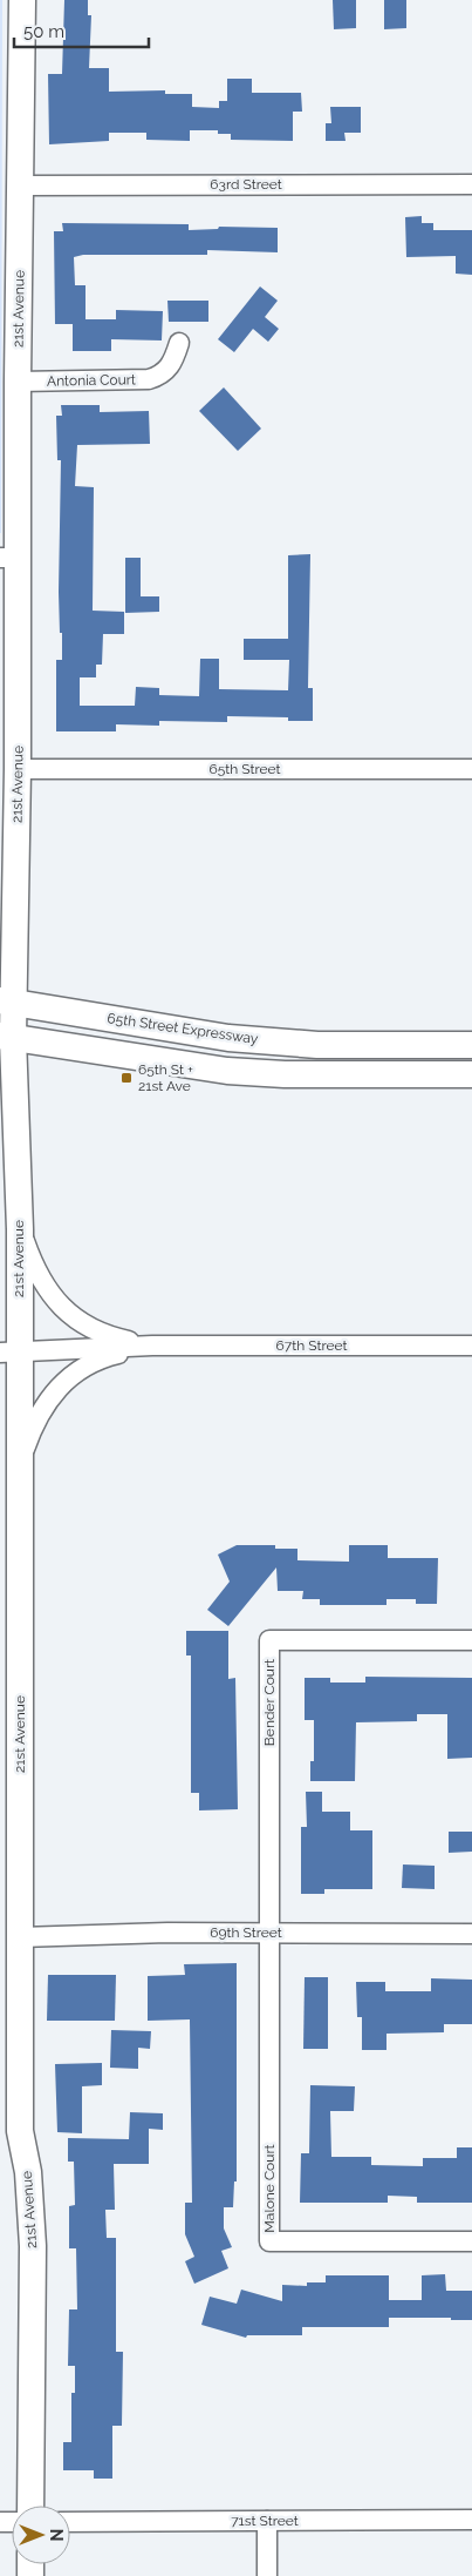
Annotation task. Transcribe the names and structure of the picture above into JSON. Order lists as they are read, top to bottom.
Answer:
{
  "streets": {
    "street": [
      "63rd Street",
      "21st Avenue",
      "Antonia Court",
      "65th Street",
      "65th Street Expressway",
      "67th Street",
      "Bender Court",
      "69th Street",
      "Malone Court",
      "71st Street"
    ]
  },
  "crossings": [
    ["63rd Street", "21st Avenue"],
    ["21st Avenue", "Antonia Court"],
    ["21st Avenue", "65th Street"],
    ["21st Avenue", "65th Street Expressway"],
    ["21st Avenue", "67th Street"],
    ["21st Avenue", "69th Street"],
    ["Bender Court", "69th Street"],
    ["Bender Court", "Malone Court"],
    ["69th Street", "Malone Court"]
  ],
  "places": {
    "transit": ["65th St + 21st Ave"]
  },
  "scale_bar": "50 m",
  "north": "right"
}
